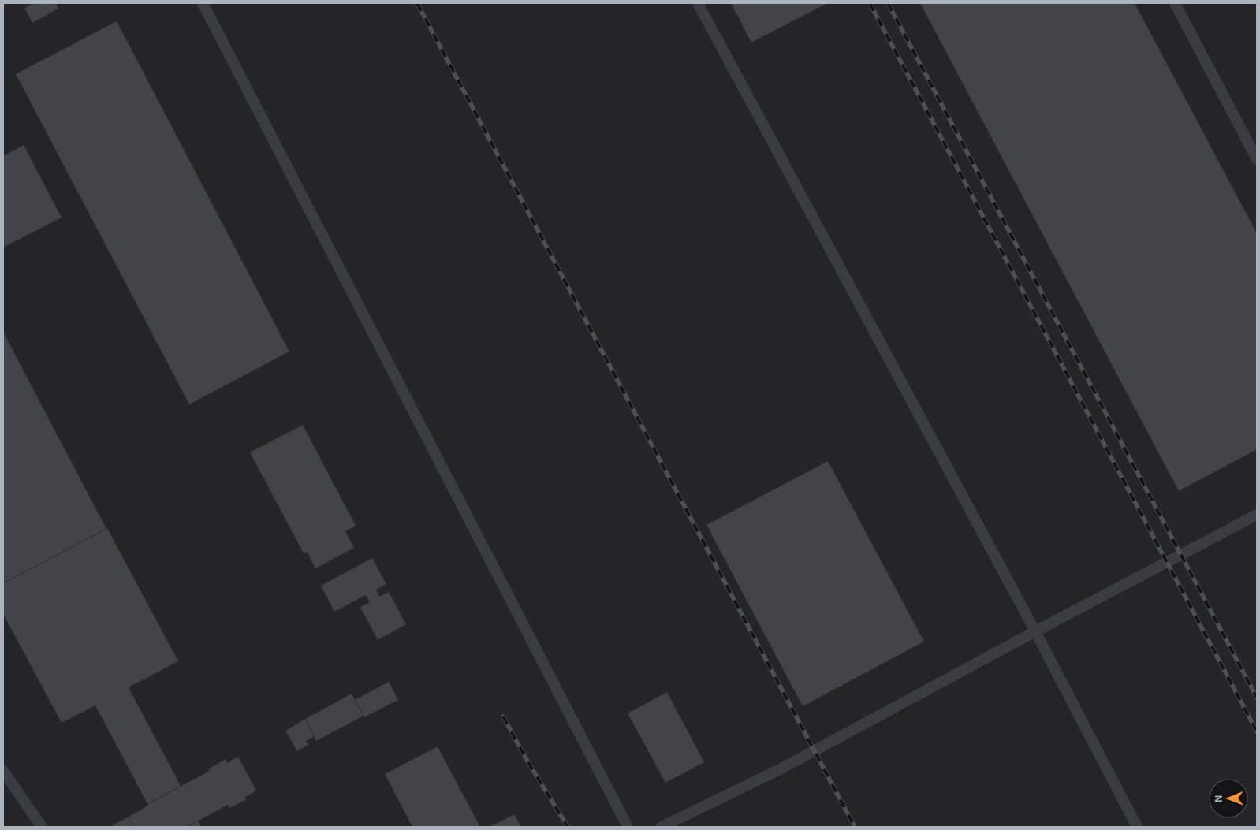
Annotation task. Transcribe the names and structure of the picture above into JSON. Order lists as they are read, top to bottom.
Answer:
{
  "north": "left"
}
